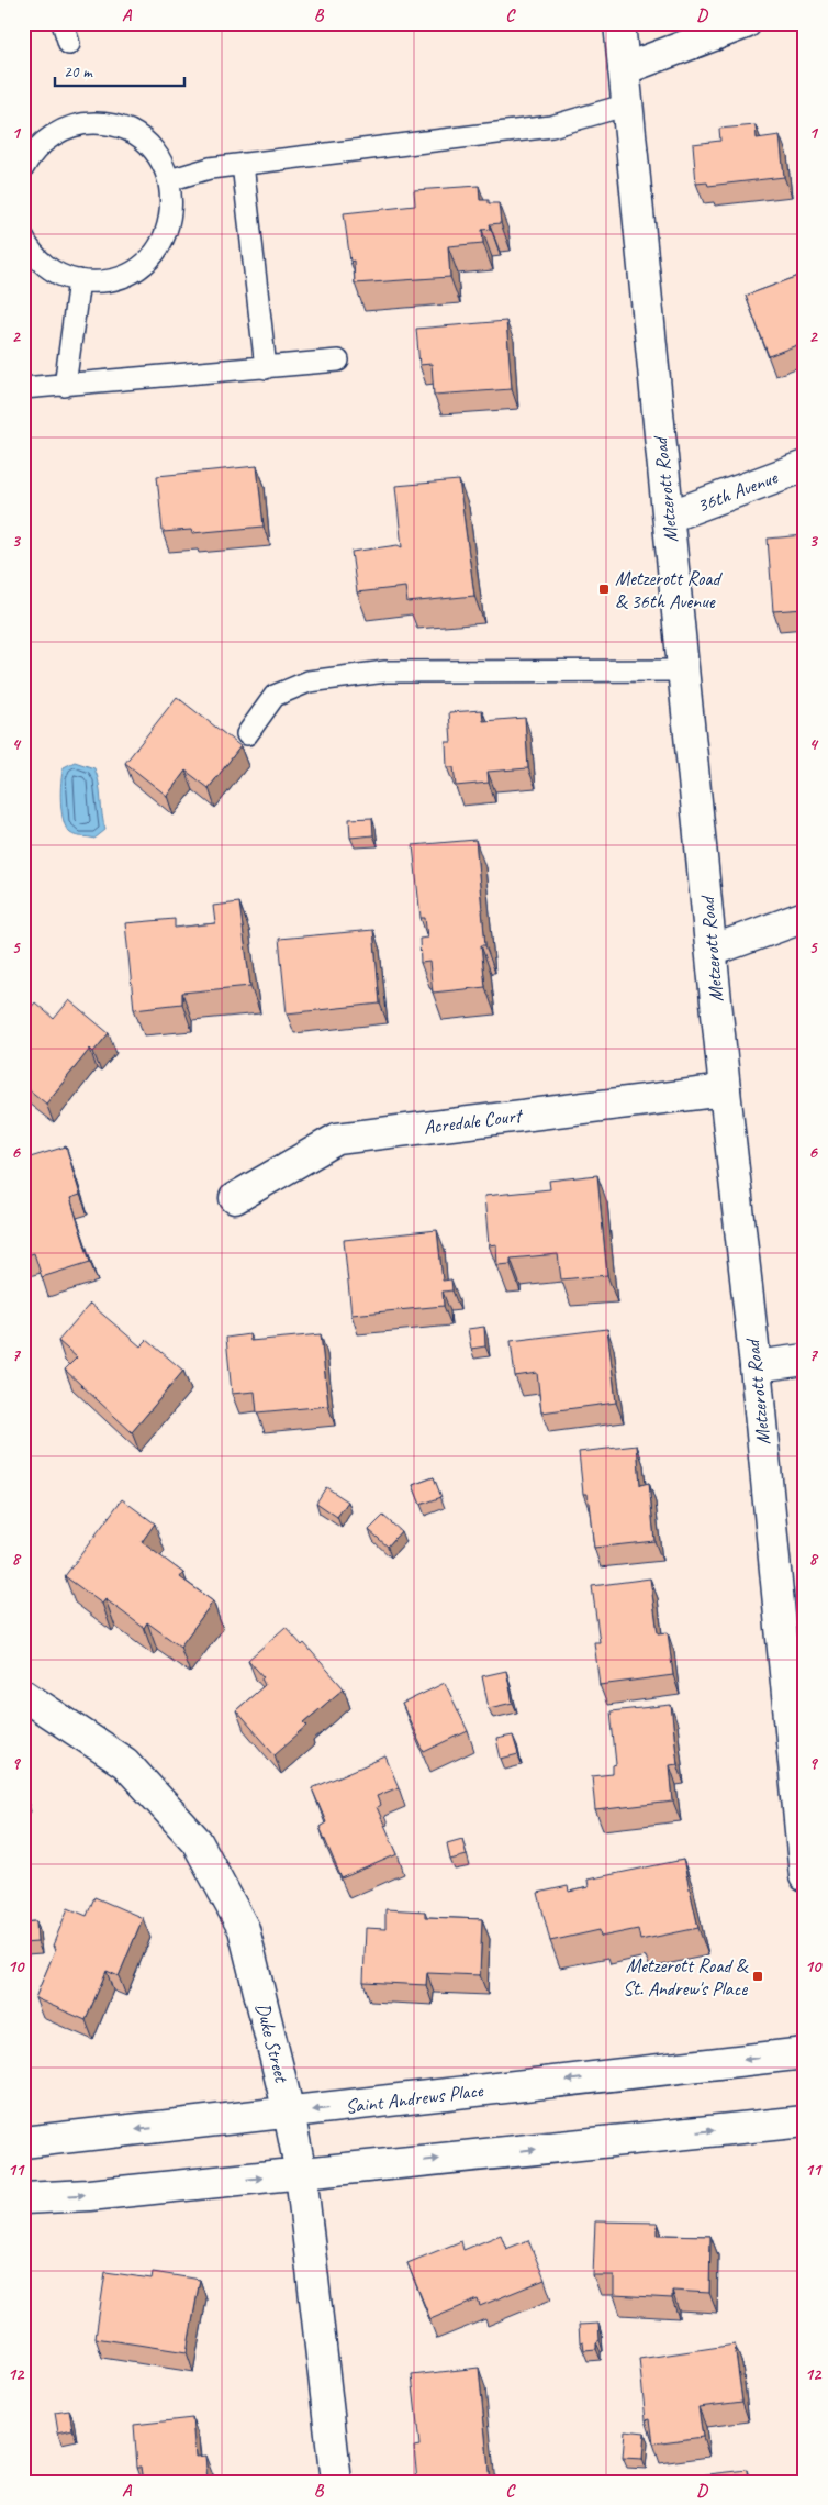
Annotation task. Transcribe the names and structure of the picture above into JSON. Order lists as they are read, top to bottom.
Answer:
{
  "streets": {
    "street": [
      "Metzerott Road",
      "36th Avenue",
      "Acredale Court",
      "Duke Street",
      "Saint Andrews Place"
    ]
  },
  "crossings": [
    ["Metzerott Road", "36th Avenue"],
    ["Metzerott Road", "Acredale Court"],
    ["Duke Street", "Saint Andrews Place"]
  ],
  "places": {
    "transit": ["Metzerott Road & 36th Avenue", "Metzerott Road & St. Andrew's Place"]
  },
  "scale_bar": "20 m",
  "grid": {
    "columns": [
      "A",
      "B",
      "C",
      "D"
    ],
    "rows": [
      "1",
      "2",
      "3",
      "4",
      "5",
      "6",
      "7",
      "8",
      "9",
      "10",
      "11",
      "12"
    ]
  }
}
